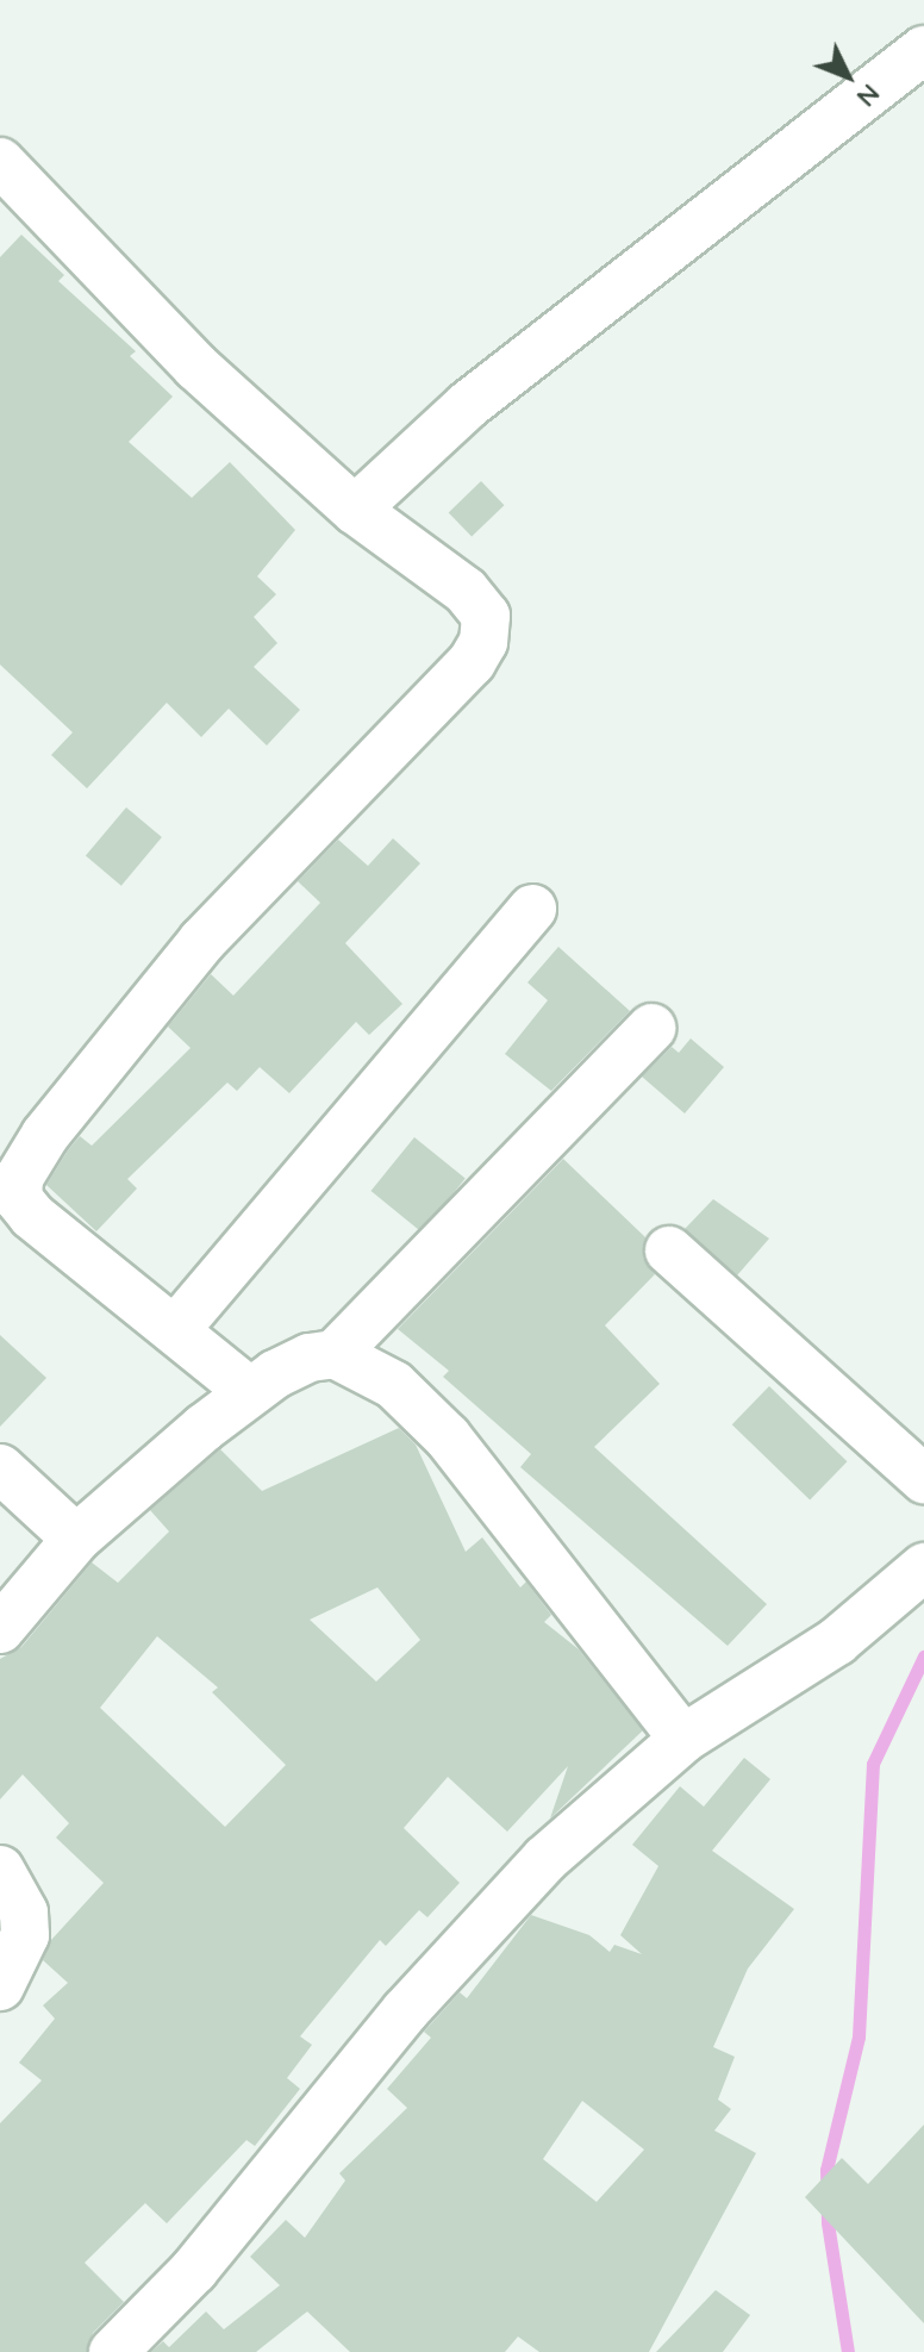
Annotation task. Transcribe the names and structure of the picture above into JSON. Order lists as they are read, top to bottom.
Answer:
{
  "north": "bottom right"
}
